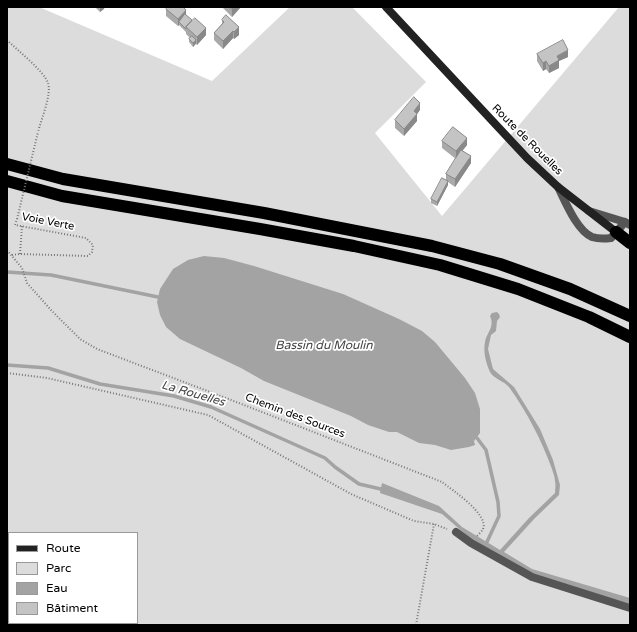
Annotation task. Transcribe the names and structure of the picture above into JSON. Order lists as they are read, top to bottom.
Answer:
{
  "streets": {
    "street": ["Route de Rouelles"],
    "path": ["Voie Verte", "Chemin des Sources"]
  },
  "crossings": [
    ["Voie Verte", "Chemin des Sources"]
  ],
  "water": ["Bassin du Moulin", "La Rouelles"],
  "legend": [
    "Route",
    "Parc",
    "Eau",
    "Bâtiment"
  ]
}
